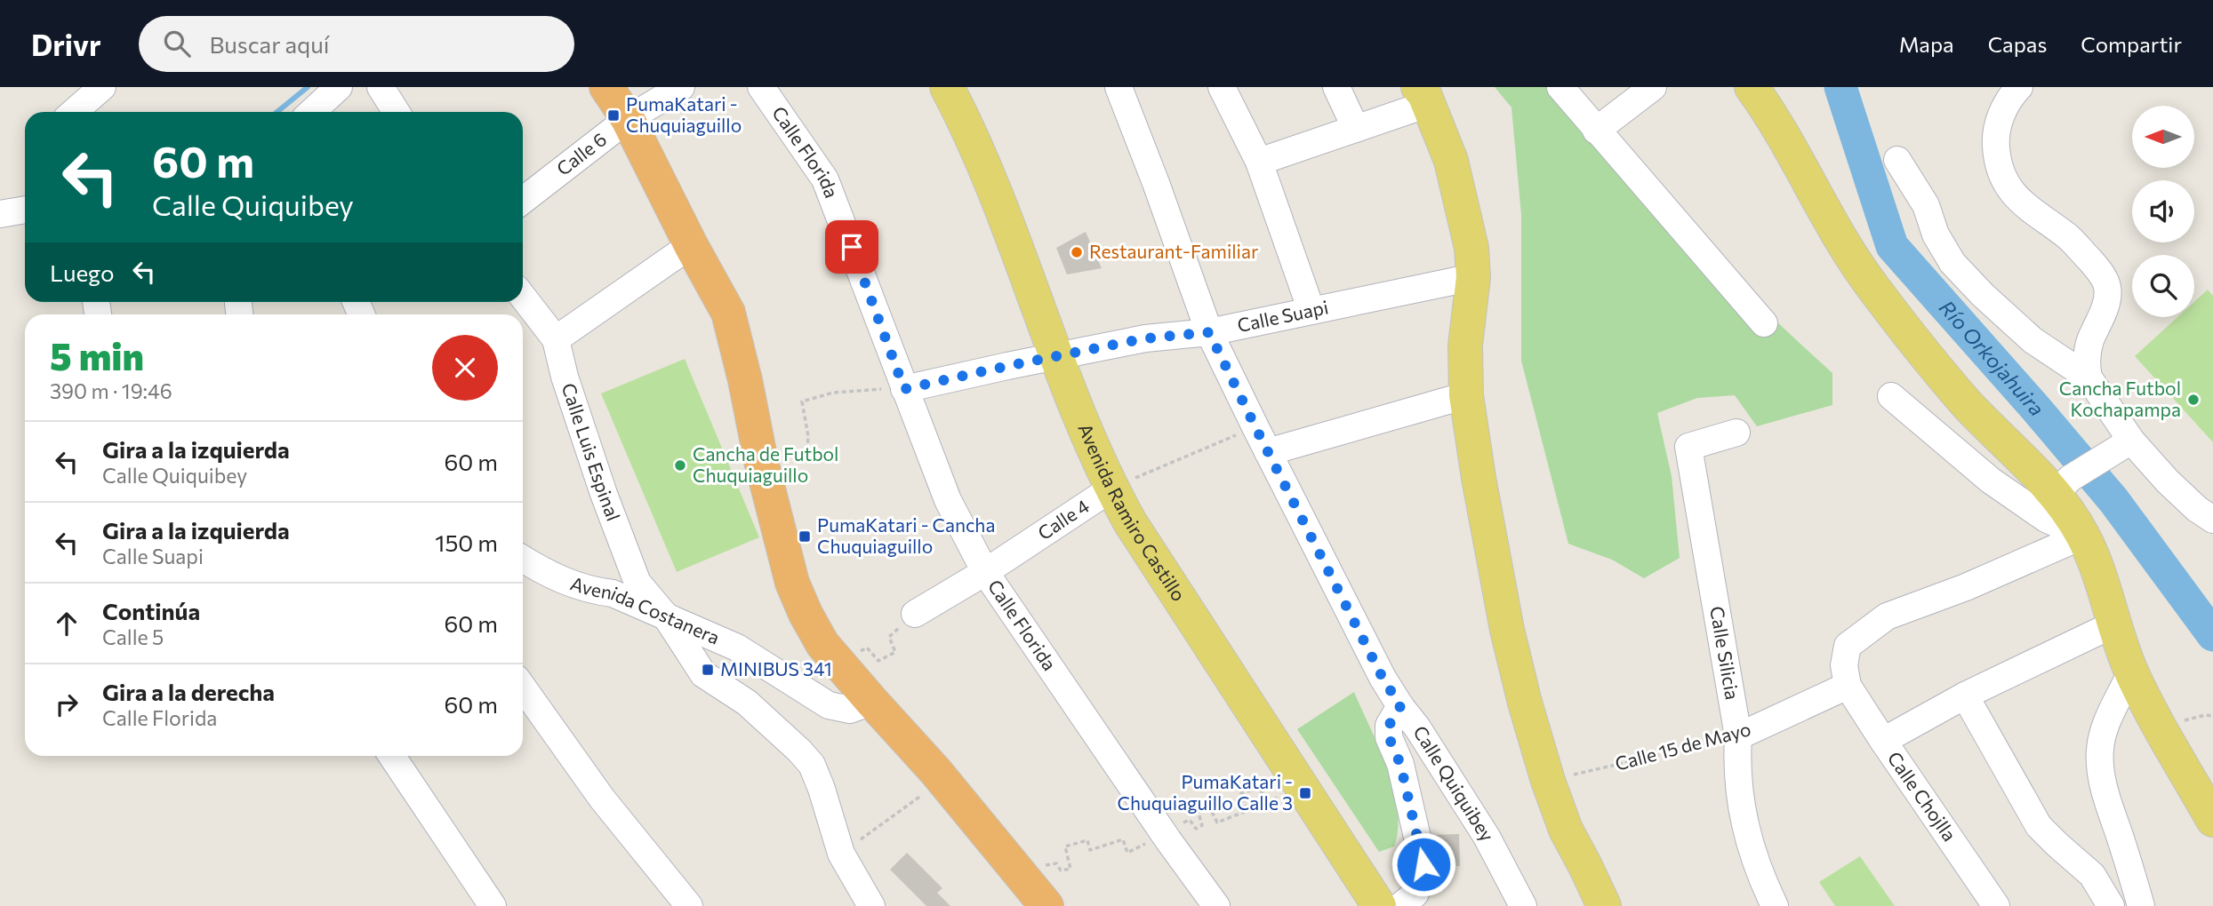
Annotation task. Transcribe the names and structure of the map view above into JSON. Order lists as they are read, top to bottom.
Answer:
{
  "streets": {
    "main road": ["Avenida Ramiro Castillo"],
    "street": [
      "Calle 6",
      "Calle Florida",
      "Calle Suapi",
      "Calle Luis Espinal",
      "Calle 4",
      "Avenida Costanera",
      "Calle Silicia",
      "Calle 15 de Mayo",
      "Calle Quiquibey",
      "Calle Chojlla"
    ]
  },
  "crossings": [
    ["Calle Florida", "Calle Suapi"],
    ["Calle Florida", "Calle 4"],
    ["Calle Suapi", "Avenida Ramiro Castillo"],
    ["Calle Suapi", "Calle Quiquibey"],
    ["Calle Luis Espinal", "Avenida Costanera"],
    ["Avenida Ramiro Castillo", "Calle 4"],
    ["Calle Silicia", "Calle 15 de Mayo"],
    ["Calle 15 de Mayo", "Calle Chojlla"]
  ],
  "water": ["Río Orkojahuira"],
  "places": {
    "transit": [
      "PumaKatari - Chuquiaguillo",
      "PumaKatari - Cancha Chuquiaguillo",
      "MINIBUS 341",
      "PumaKatari - Chuquiaguillo Calle 3"
    ],
    "other": ["Restaurant-Familiar", "Cancha Futbol Kochapampa", "Cancha de Futbol Chuquiaguillo"]
  },
  "north": "left",
  "page": {
    "header": "Drivr",
    "search": "Buscar aquí",
    "nav": ["Mapa", "Capas", "Compartir"],
    "turn": ["60 m", "Calle Quiquibey"],
    "then": "Luego",
    "heading": ["5 min", "390 m · 19:46"],
    "list": [
      {
        "name": "Gira a la izquierda",
        "note": "Calle Quiquibey",
        "value": "60 m"
      },
      {
        "name": "Gira a la izquierda",
        "note": "Calle Suapi",
        "value": "150 m"
      },
      {
        "name": "Continúa",
        "note": "Calle 5",
        "value": "60 m"
      },
      {
        "name": "Gira a la derecha",
        "note": "Calle Florida",
        "value": "60 m"
      }
    ]
  }
}
